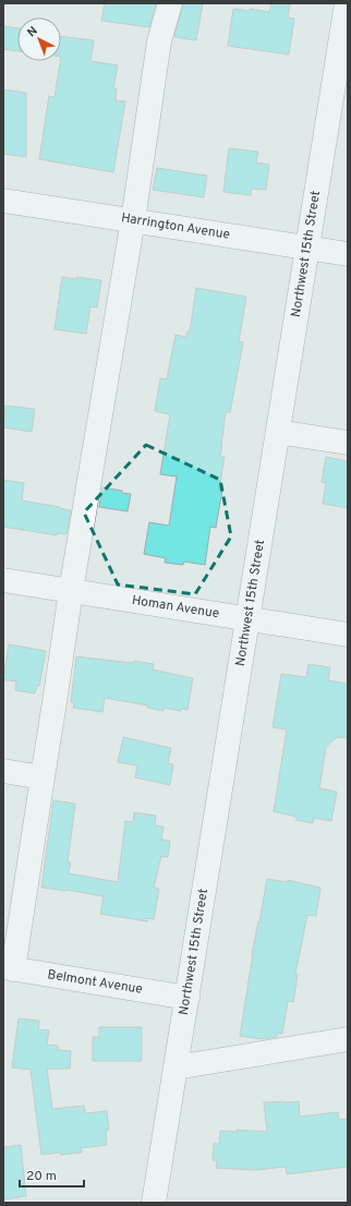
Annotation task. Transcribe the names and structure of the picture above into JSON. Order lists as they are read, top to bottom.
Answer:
{
  "streets": {
    "street": [
      "Harrington Avenue",
      "Northwest 15th Street",
      "Homan Avenue",
      "Belmont Avenue"
    ]
  },
  "crossings": [
    ["Harrington Avenue", "Northwest 15th Street"],
    ["Northwest 15th Street", "Homan Avenue"],
    ["Northwest 15th Street", "Belmont Avenue"]
  ],
  "scale_bar": "20 m",
  "north": "top left"
}
